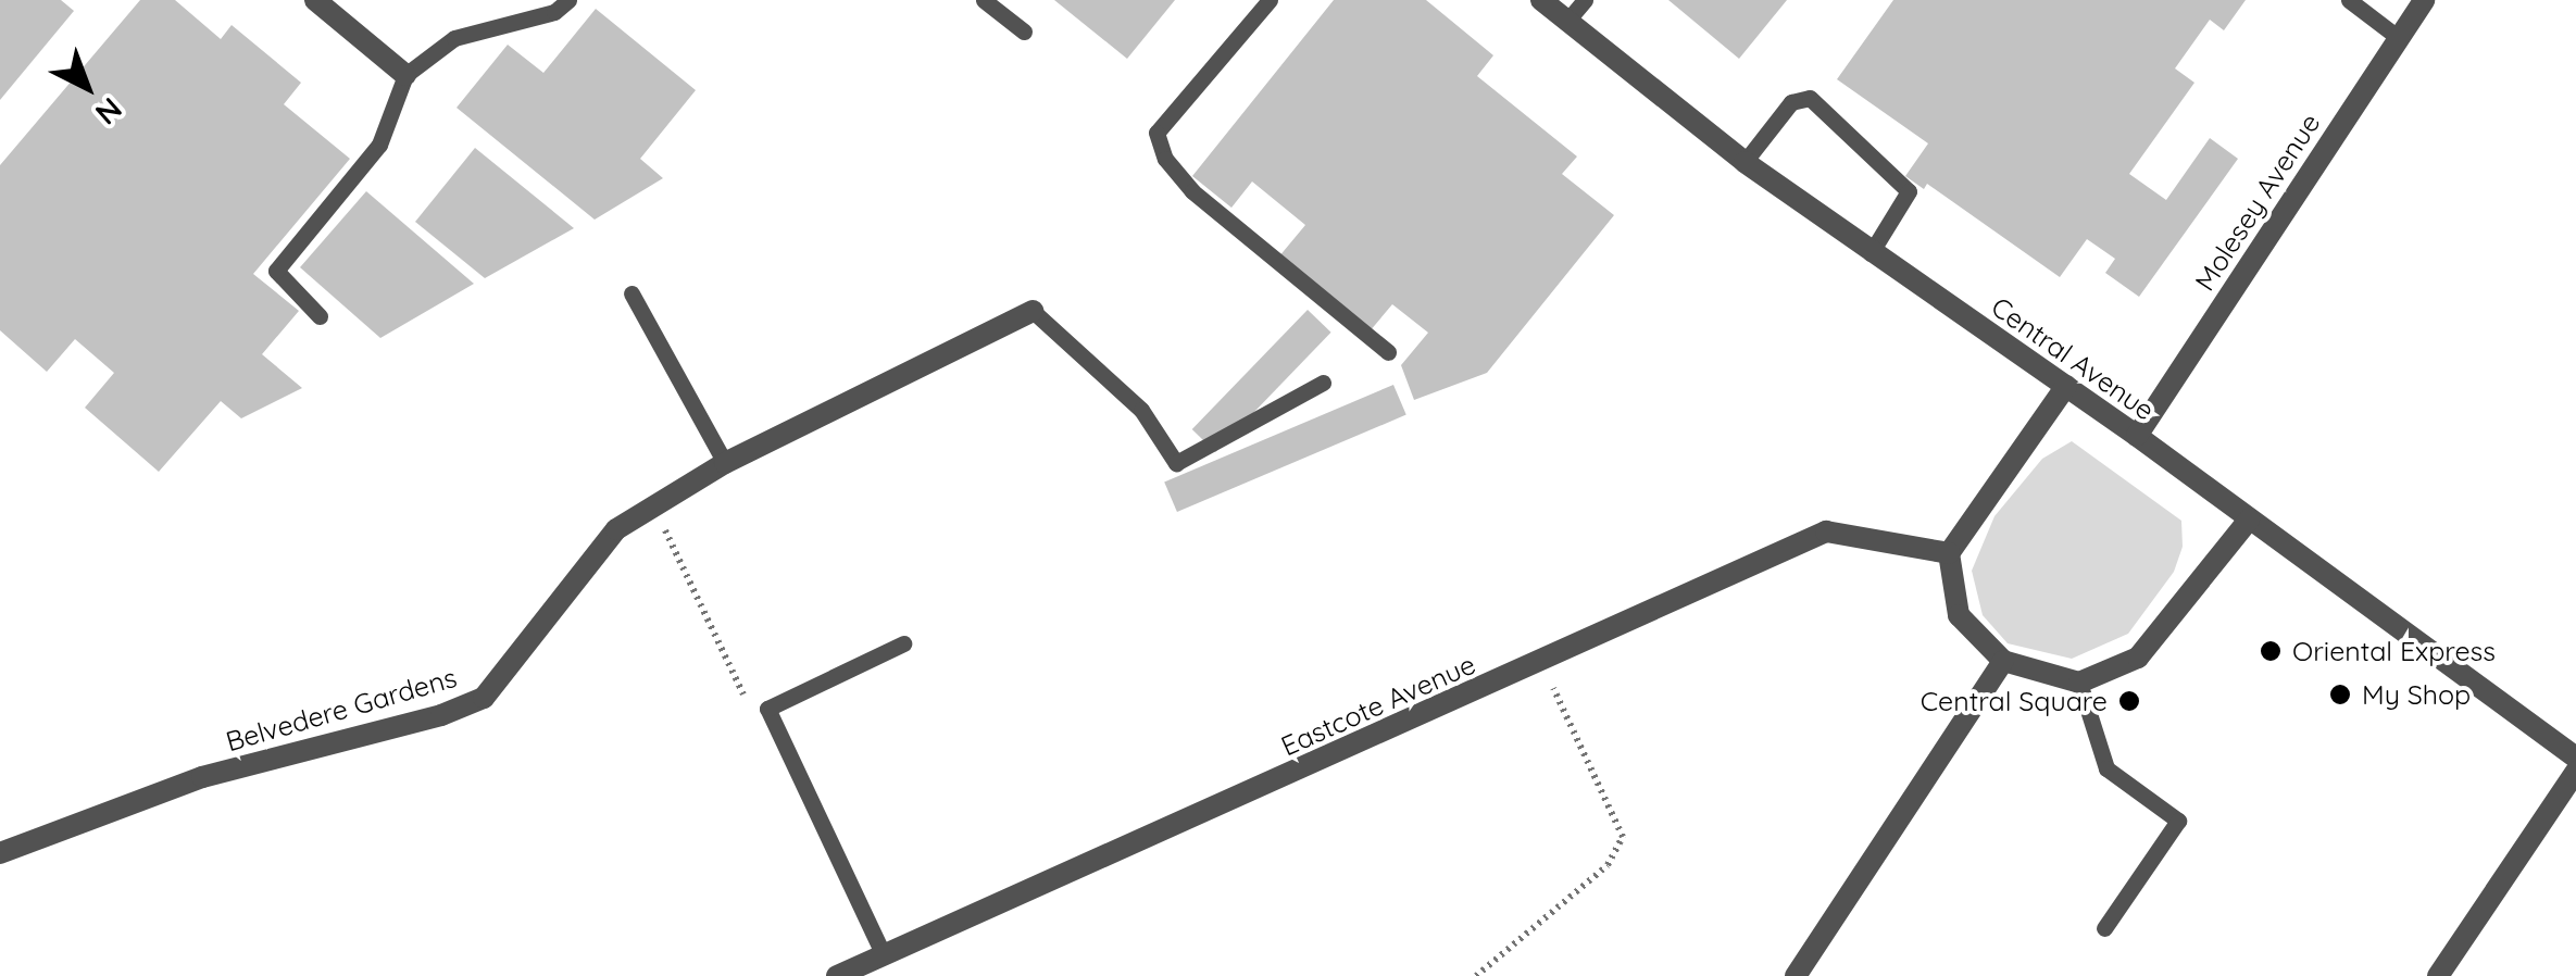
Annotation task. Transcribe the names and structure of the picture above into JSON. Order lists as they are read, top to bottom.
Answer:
{
  "streets": {
    "street": [
      "Molesey Avenue",
      "Central Avenue",
      "Eastcote Avenue",
      "Belvedere Gardens"
    ]
  },
  "crossings": [
    ["Molesey Avenue", "Central Avenue"]
  ],
  "places": ["Oriental Express", "My Shop", "Central Square"],
  "north": "bottom right"
}
